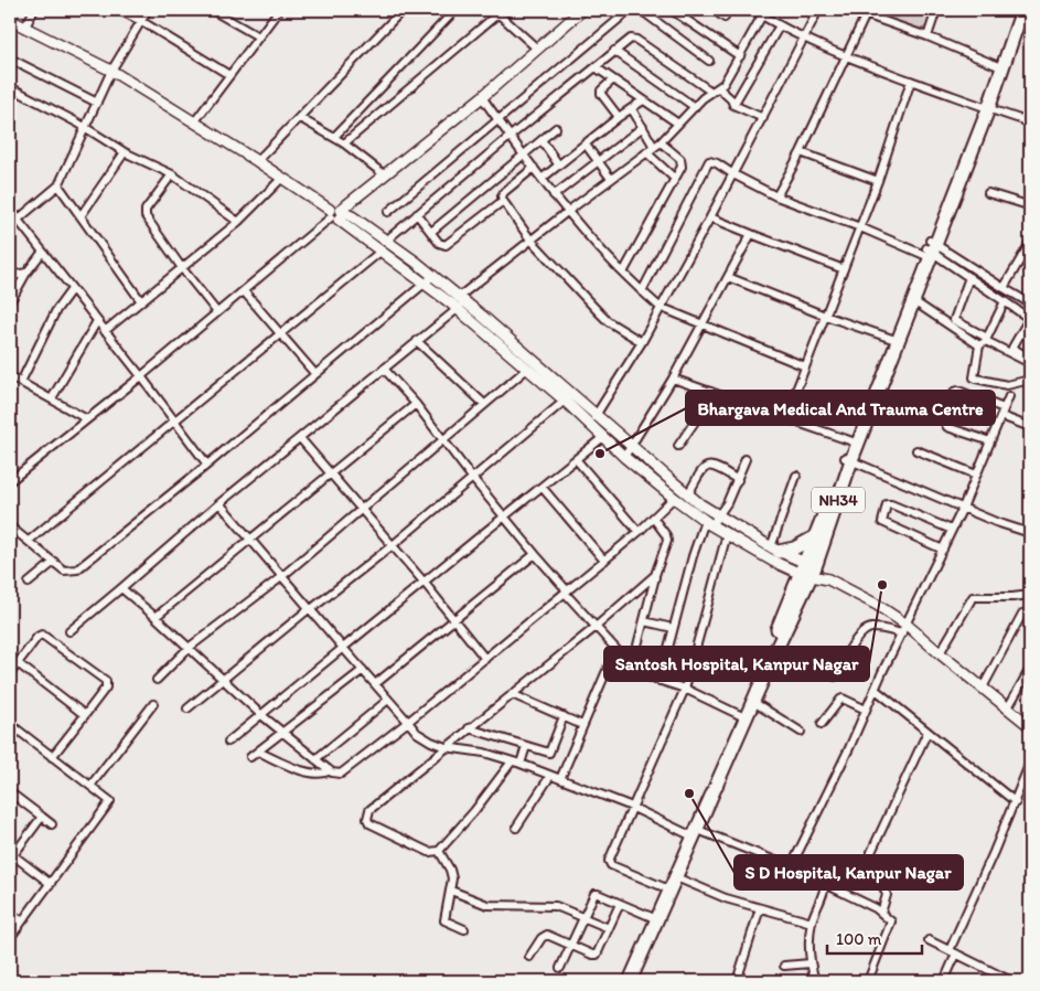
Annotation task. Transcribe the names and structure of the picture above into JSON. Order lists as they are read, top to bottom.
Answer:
{
  "streets": {
    "highway": ["NH34"]
  },
  "places": ["Bhargava Medical And Trauma Centre", "Santosh Hospital, Kanpur Nagar", "S D Hospital, Kanpur Nagar"],
  "scale_bar": "100 m"
}
